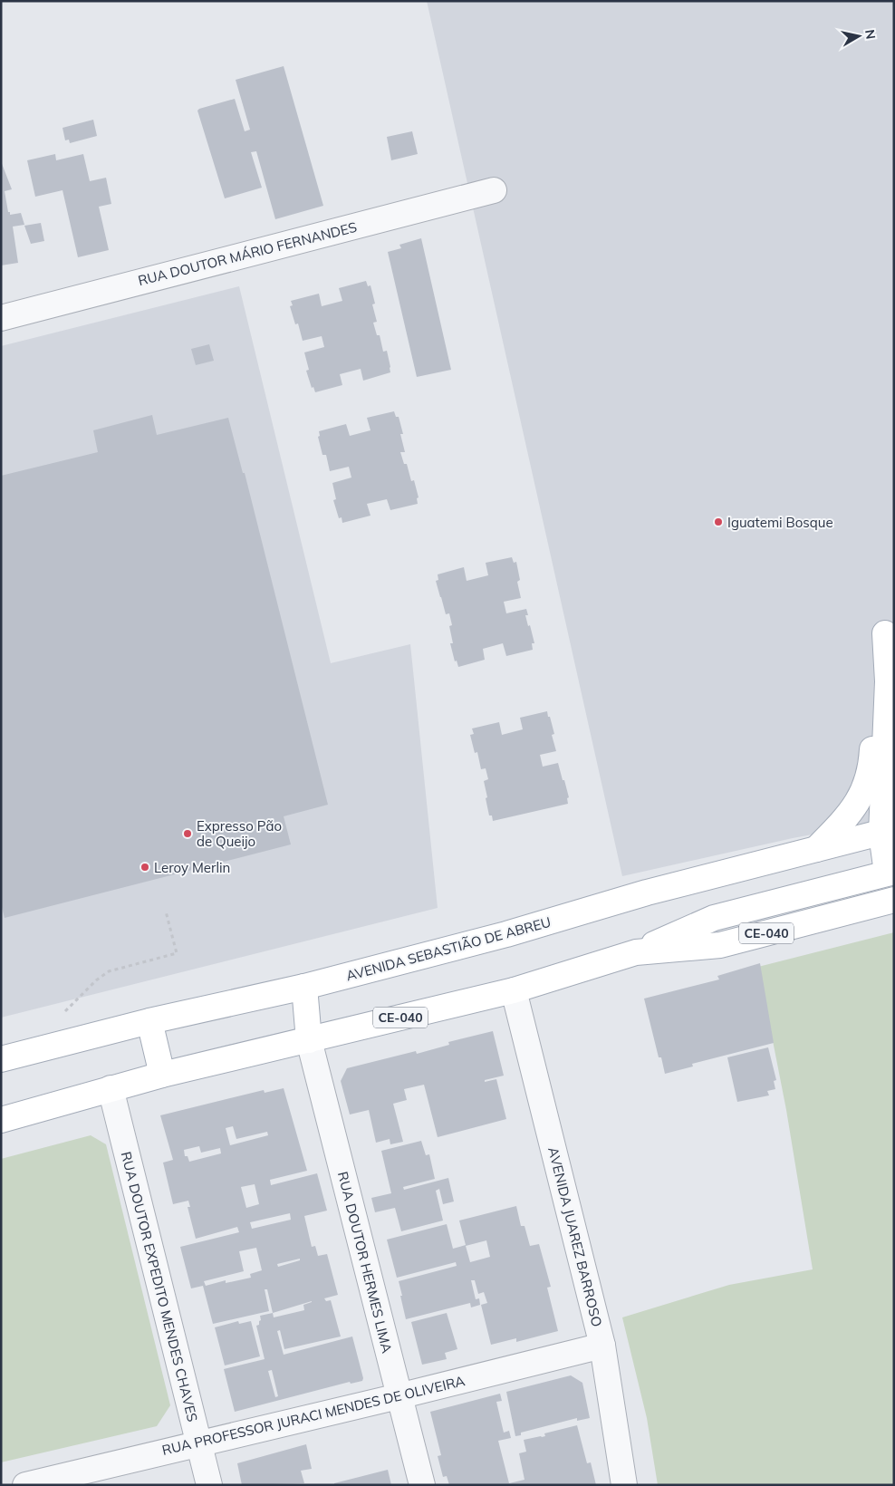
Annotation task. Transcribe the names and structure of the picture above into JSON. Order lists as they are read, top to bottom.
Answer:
{
  "streets": {
    "main road": ["CE-040", "AVENIDA SEBASTIÃO DE ABREU"],
    "street": [
      "RUA DOUTOR MÁRIO FERNANDES",
      "AVENIDA JUAREZ BARROSO",
      "RUA DOUTOR HERMES LIMA",
      "RUA DOUTOR EXPEDITO MENDES CHAVES",
      "RUA PROFESSOR JURACI MENDES DE OLIVEIRA"
    ]
  },
  "crossings": [
    ["CE-040", "AVENIDA JUAREZ BARROSO"],
    ["CE-040", "RUA DOUTOR HERMES LIMA"],
    ["CE-040", "RUA DOUTOR EXPEDITO MENDES CHAVES"],
    ["AVENIDA JUAREZ BARROSO", "RUA PROFESSOR JURACI MENDES DE OLIVEIRA"],
    ["RUA DOUTOR HERMES LIMA", "RUA PROFESSOR JURACI MENDES DE OLIVEIRA"],
    ["RUA DOUTOR EXPEDITO MENDES CHAVES", "RUA PROFESSOR JURACI MENDES DE OLIVEIRA"]
  ],
  "places": ["Iguatemi Bosque", "Expresso Pão de Queijo", "Leroy Merlin"],
  "north": "right"
}
